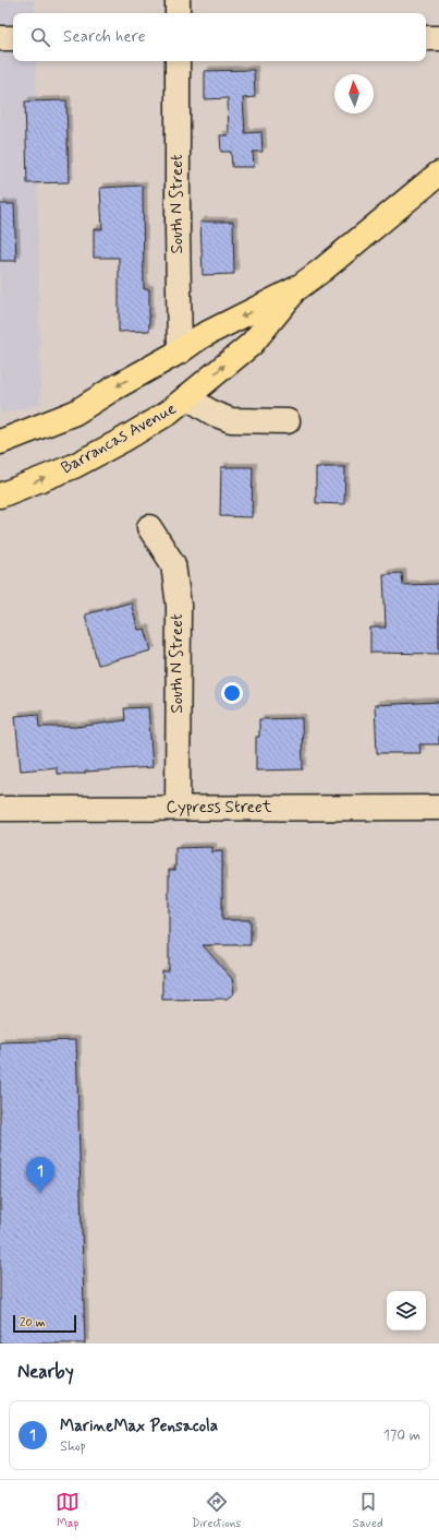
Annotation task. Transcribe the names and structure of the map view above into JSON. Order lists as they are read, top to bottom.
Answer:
{
  "streets": {
    "main road": ["Barrancas Avenue"],
    "street": ["South N Street", "Cypress Street"]
  },
  "crossings": [
    ["South N Street", "Barrancas Avenue"],
    ["South N Street", "Cypress Street"]
  ],
  "scale_bar": "20 m",
  "north": "top",
  "page": {
    "search": "Search here",
    "pins": "1",
    "scale": "20 m",
    "heading": "Nearby",
    "list": [
      {
        "mark": "1",
        "name": "MarineMax Pensacola",
        "note": "Shop",
        "value": "170 m"
      }
    ],
    "nav": ["Map", "Directions", "Saved"]
  }
}
